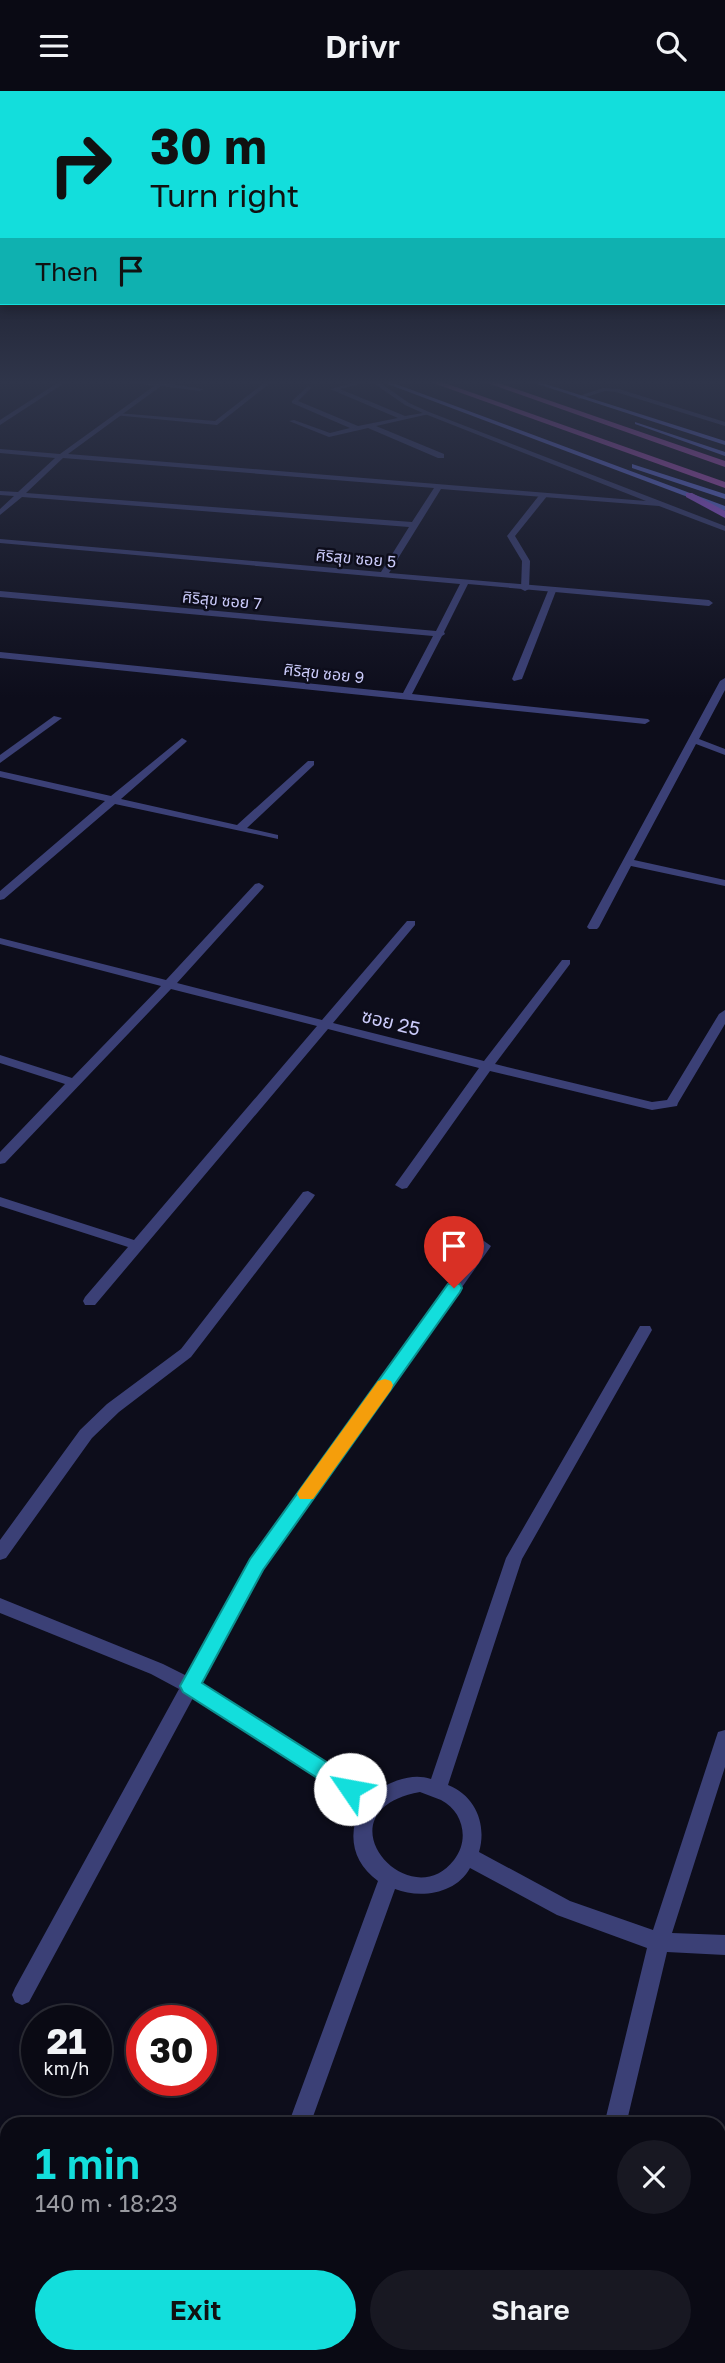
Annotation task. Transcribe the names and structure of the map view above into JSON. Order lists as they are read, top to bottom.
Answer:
{
  "streets": {
    "street": [
      "ศิริสุข ซอย 5",
      "ศิริสุข ซอย 7",
      "ศิริสุข ซอย 9",
      "ซอย 25"
    ]
  },
  "page": {
    "header": "Drivr",
    "turn": ["30 m", "Turn right"],
    "then": "Then",
    "speed": "21 km/h",
    "limit": "30",
    "heading": ["1 min", "140 m · 18:23"],
    "buttons": ["Exit", "Share"]
  }
}
